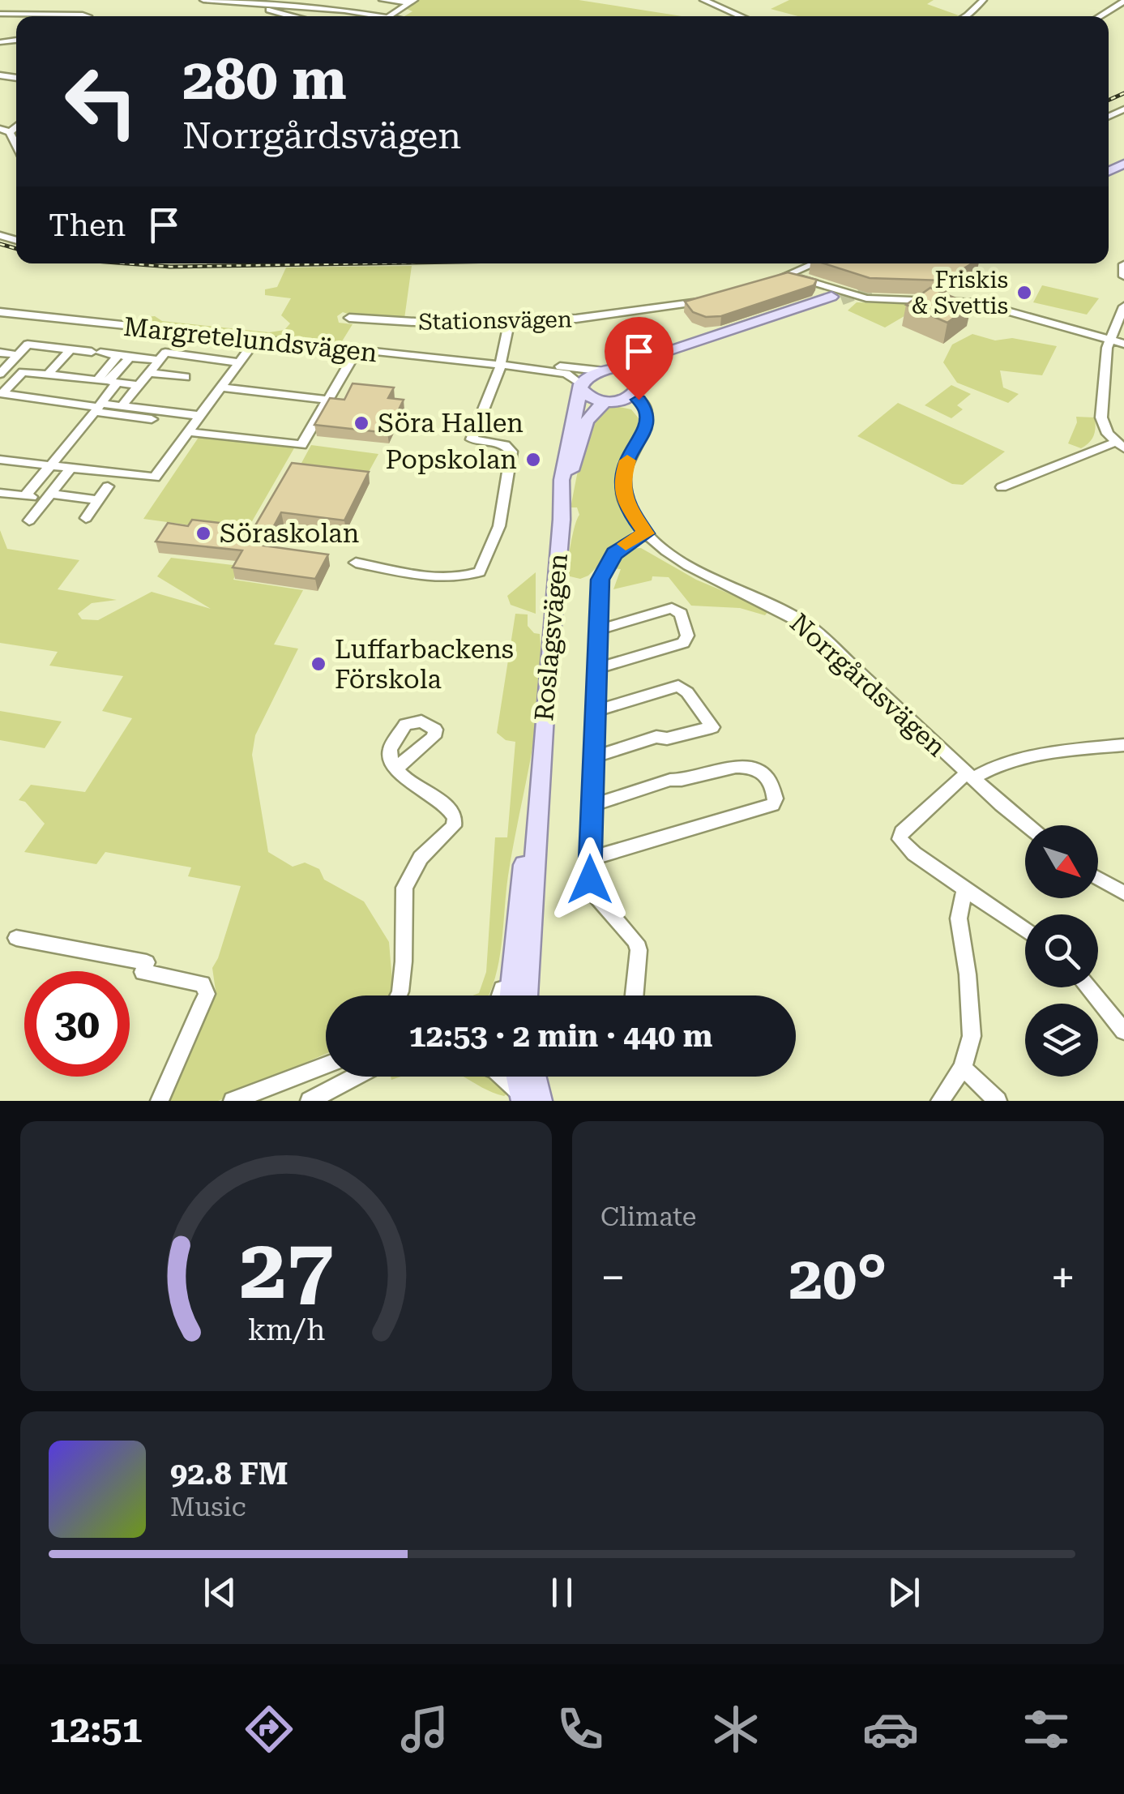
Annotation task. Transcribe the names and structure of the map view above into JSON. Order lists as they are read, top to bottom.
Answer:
{
  "streets": {
    "main road": ["Roslagsvägen"],
    "street": ["Stationsvägen", "Margretelundsvägen", "Norrgårdsvägen"]
  },
  "crossings": [
    ["Margretelundsvägen", "Roslagsvägen"],
    ["Roslagsvägen", "Norrgårdsvägen"]
  ],
  "places": [
    "Friskis & Svettis",
    "Söra Hallen",
    "Popskolan",
    "Söraskolan",
    "Luffarbackens Förskola"
  ],
  "north": "bottom right",
  "page": {
    "turn": ["280 m", "Norrgårdsvägen"],
    "then": "Then",
    "limit": "30",
    "trip": "12:53 · 2 min · 440 m",
    "tile": "Climate",
    "heat": ["−", "20°", "+"],
    "song": ["92.8 FM", "Music"],
    "tabs": "12:51",
    "gauge": ["27", "km/h"]
  }
}
